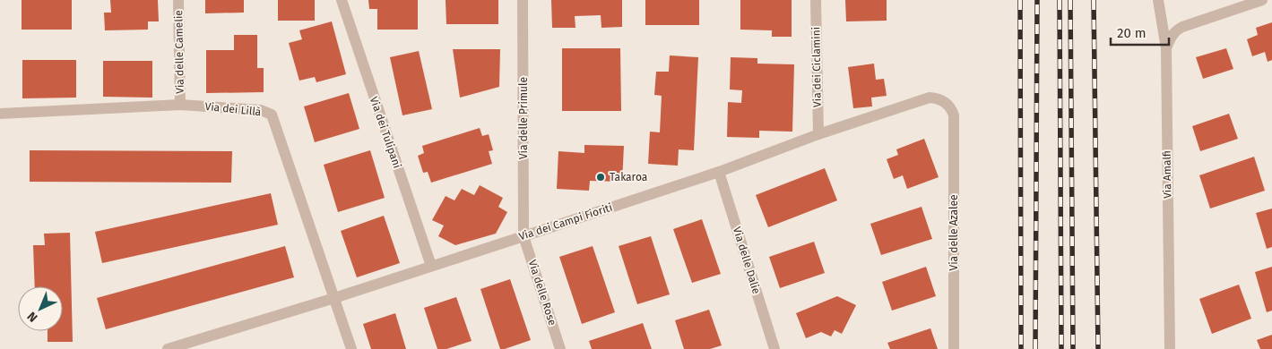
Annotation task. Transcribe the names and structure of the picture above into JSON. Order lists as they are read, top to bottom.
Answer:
{
  "streets": {
    "street": [
      "Via delle Camelie",
      "Via dei Ciclamini",
      "Via dei Lillà",
      "Via delle Primule",
      "Via dei Tulipani",
      "Via Amalfi",
      "Via dei Campi Fioriti",
      "Via delle Azalee",
      "Via delle Dalie",
      "Via delle Rose"
    ]
  },
  "crossings": [
    ["Via delle Camelie", "Via dei Lillà"],
    ["Via dei Ciclamini", "Via dei Campi Fioriti"],
    ["Via dei Lillà", "Via dei Campi Fioriti"],
    ["Via delle Primule", "Via dei Campi Fioriti"],
    ["Via delle Primule", "Via delle Rose"],
    ["Via dei Tulipani", "Via dei Campi Fioriti"],
    ["Via dei Campi Fioriti", "Via delle Azalee"],
    ["Via dei Campi Fioriti", "Via delle Dalie"],
    ["Via dei Campi Fioriti", "Via delle Rose"]
  ],
  "places": ["Takaroa"],
  "scale_bar": "20 m",
  "north": "bottom left"
}
